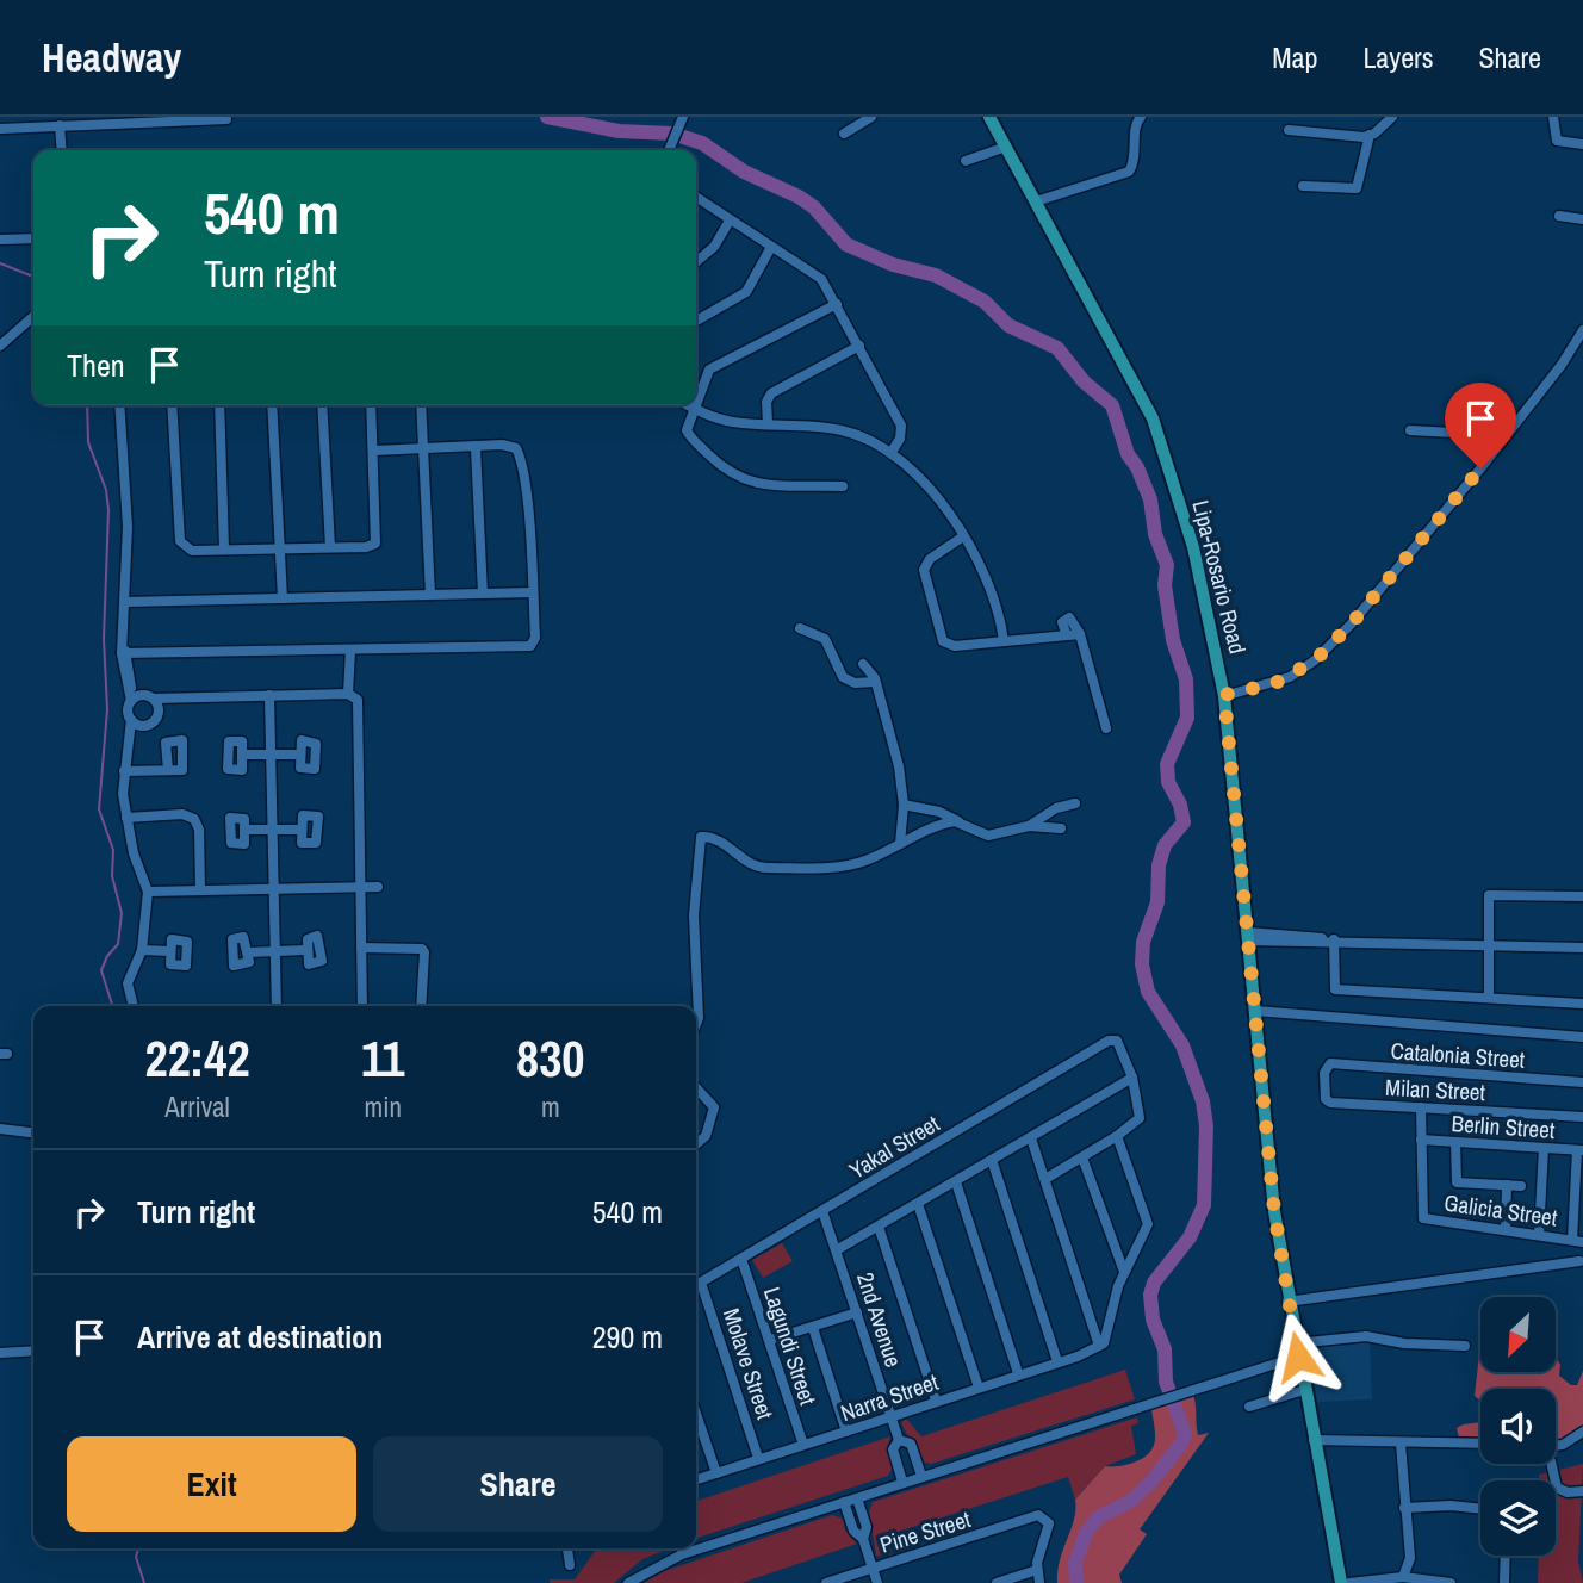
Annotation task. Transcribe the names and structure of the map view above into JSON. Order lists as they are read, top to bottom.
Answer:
{
  "streets": {
    "main road": ["Lipa-Rosario Road"],
    "street": [
      "Catalonia Street",
      "Milan Street",
      "Berlin Street",
      "Yakal Street",
      "Galicia Street",
      "2nd Avenue",
      "Lagundi Street",
      "Molave Street",
      "Narra Street",
      "Pine Street"
    ]
  },
  "crossings": [
    ["Catalonia Street", "Milan Street"],
    ["Milan Street", "Galicia Street"],
    ["Berlin Street", "Galicia Street"],
    ["Yakal Street", "2nd Avenue"],
    ["Yakal Street", "Lagundi Street"],
    ["Yakal Street", "Molave Street"],
    ["2nd Avenue", "Narra Street"],
    ["Lagundi Street", "Narra Street"],
    ["Molave Street", "Narra Street"]
  ],
  "north": "bottom left",
  "page": {
    "header": "Headway",
    "nav": ["Map", "Layers", "Share"],
    "turn": ["540 m", "Turn right"],
    "then": "Then",
    "eta": [
      "22:42",
      "Arrival",
      "11",
      "min",
      "830",
      "m"
    ],
    "list": [
      {
        "name": "Turn right",
        "value": "540 m"
      },
      {
        "name": "Arrive at destination",
        "value": "290 m"
      }
    ],
    "buttons": ["Exit", "Share"]
  }
}
